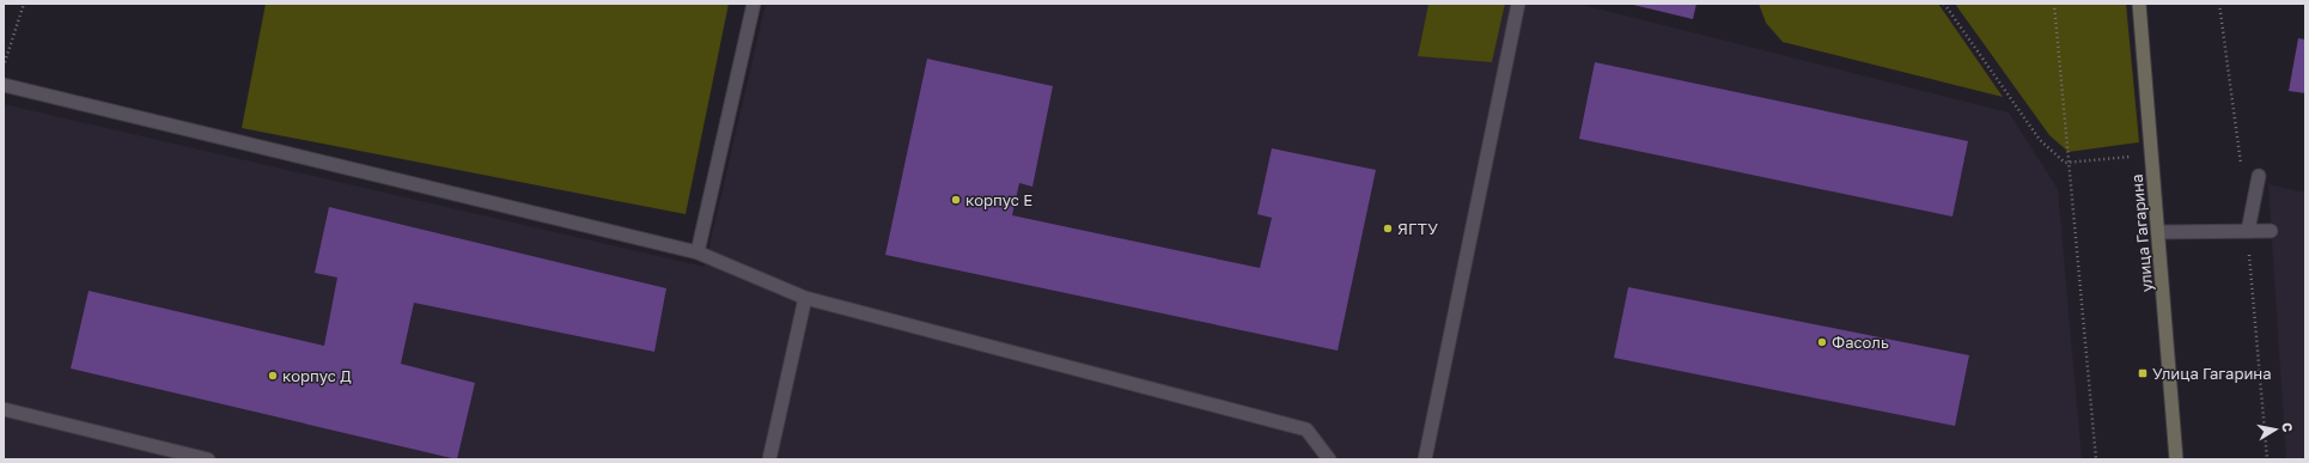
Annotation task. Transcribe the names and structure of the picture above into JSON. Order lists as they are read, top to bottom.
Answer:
{
  "streets": {
    "main road": ["улица Гагарина"]
  },
  "places": {
    "other": [
      "корпус Е",
      "ЯГТУ",
      "Фасоль",
      "корпус Д"
    ],
    "transit": ["Улица Гагарина"]
  },
  "north": "right"
}
